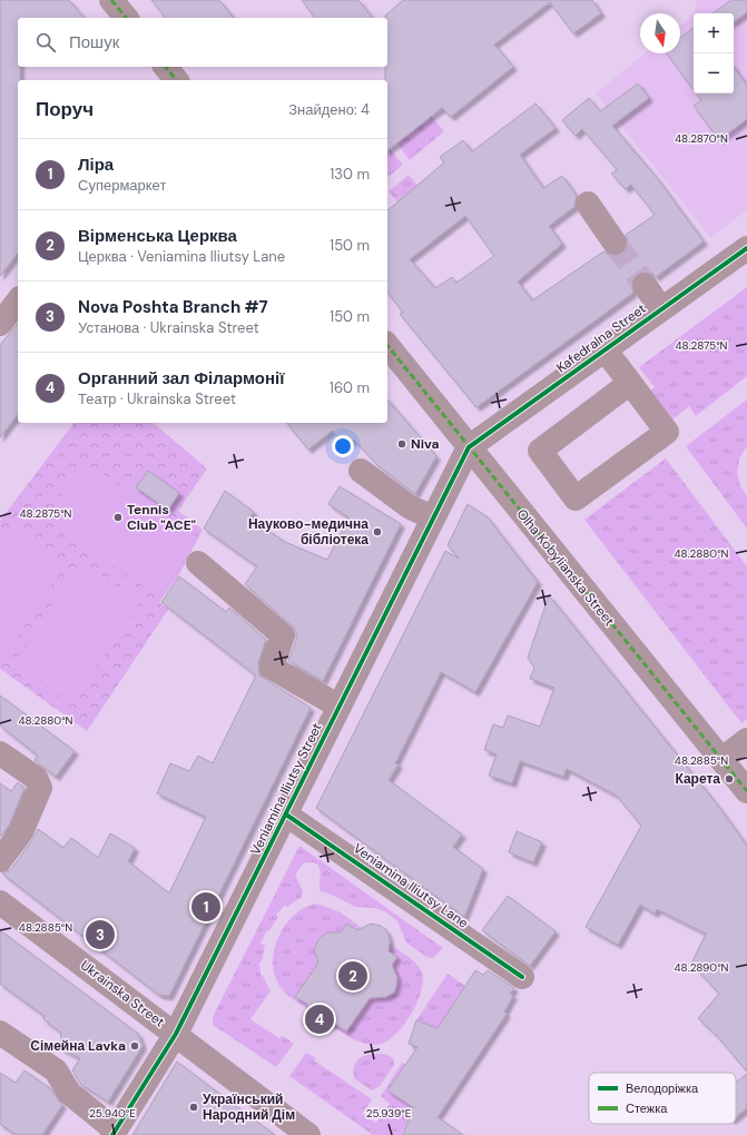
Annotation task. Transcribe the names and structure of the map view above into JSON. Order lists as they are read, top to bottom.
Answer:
{
  "streets": {
    "street": [
      "Kafedralna Street",
      "Olha Kobylianska Street",
      "Veniamina Iliutsy Street",
      "Veniamina Iliutsy Lane",
      "Ukrainska Street"
    ]
  },
  "crossings": [
    ["Kafedralna Street", "Olha Kobylianska Street"],
    ["Kafedralna Street", "Veniamina Iliutsy Street"],
    ["Olha Kobylianska Street", "Veniamina Iliutsy Street"],
    ["Veniamina Iliutsy Street", "Veniamina Iliutsy Lane"],
    ["Veniamina Iliutsy Street", "Ukrainska Street"]
  ],
  "places": [
    "Niva",
    "Tennis Club \"ACE\"",
    "Науково-медична бібліотека",
    "Карета",
    "Сімейна Lavka",
    "Український Народний Дім"
  ],
  "legend": ["Велодоріжка", "Стежка"],
  "north": "bottom",
  "page": {
    "map_buttons": ["+", "−"],
    "search": "Пошук",
    "heading": ["Поруч", "Знайдено: 4"],
    "list": [
      {
        "mark": "1",
        "name": "Ліра",
        "note": "Супермаркет",
        "value": "130 m"
      },
      {
        "mark": "2",
        "name": "Вірменська Церква",
        "note": "Церква · Veniamina Iliutsy Lane",
        "value": "150 m"
      },
      {
        "mark": "3",
        "name": "Nova Poshta Branch #7",
        "note": "Установа · Ukrainska Street",
        "value": "150 m"
      },
      {
        "mark": "4",
        "name": "Органний зал Філармонії",
        "note": "Театр · Ukrainska Street",
        "value": "160 m"
      }
    ],
    "pins": [
      "1",
      "3",
      "2",
      "4"
    ]
  },
  "coordinates": [
    "48.2870°N",
    "48.2875°N",
    "48.2880°N",
    "48.2885°N",
    "48.2890°N",
    "25.940°E",
    "25.939°E"
  ]
}
